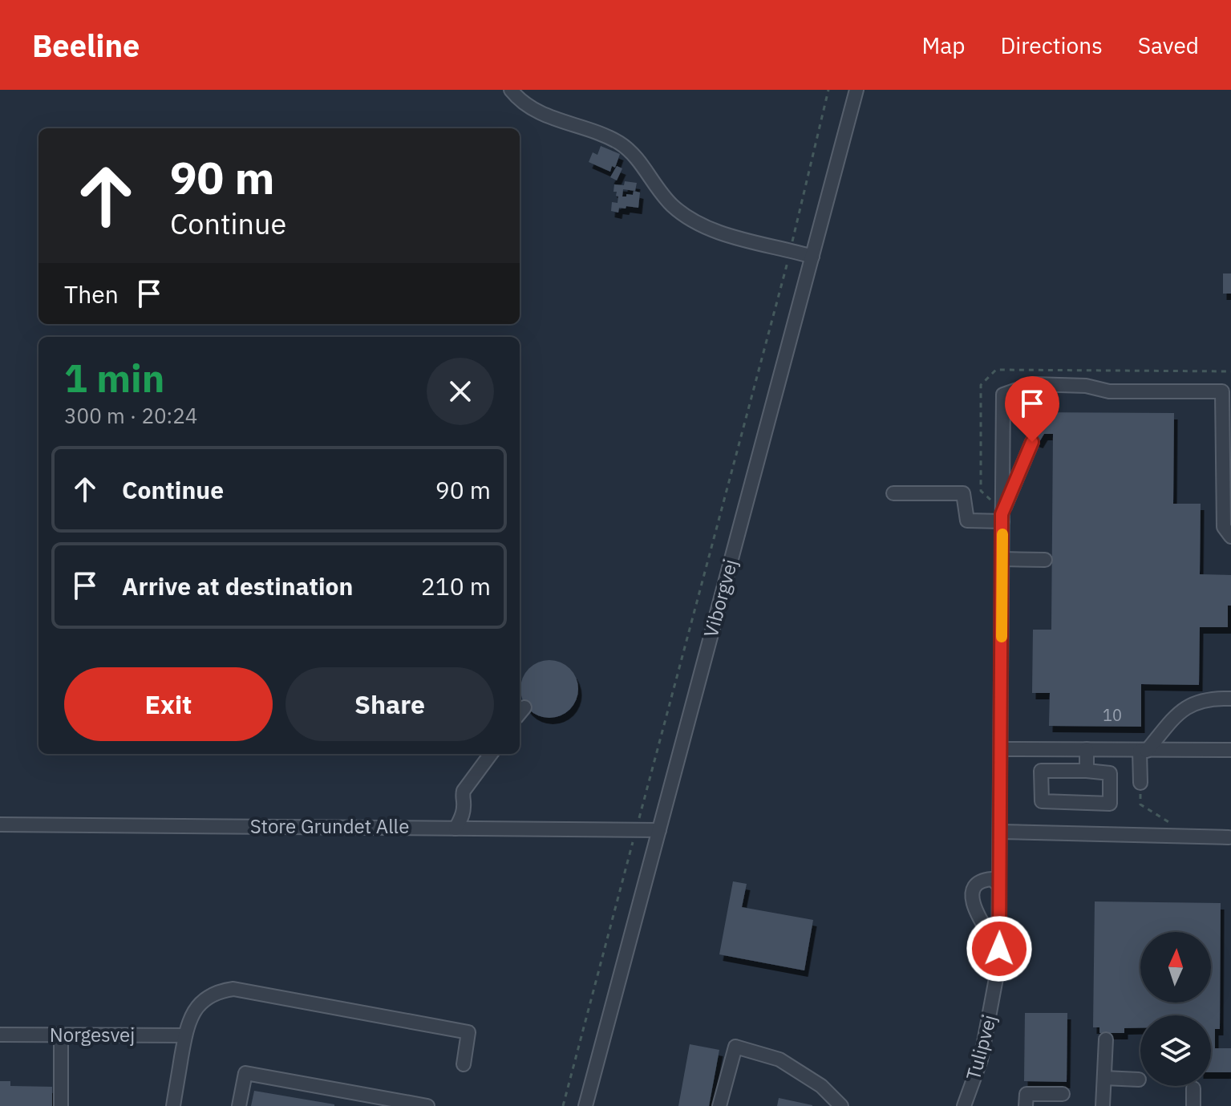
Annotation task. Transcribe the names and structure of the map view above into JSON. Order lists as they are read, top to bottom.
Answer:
{
  "streets": {
    "street": [
      "Viborgvej",
      "Store Grundet Alle",
      "Norgesvej",
      "Tulipvej"
    ]
  },
  "crossings": [
    ["Viborgvej", "Store Grundet Alle"]
  ],
  "house_numbers": ["10"],
  "north": "top",
  "page": {
    "header": "Beeline",
    "nav": ["Map", "Directions", "Saved"],
    "turn": ["90 m", "Continue"],
    "then": "Then",
    "heading": ["1 min", "300 m · 20:24"],
    "list": [
      {
        "name": "Continue",
        "value": "90 m"
      },
      {
        "name": "Arrive at destination",
        "value": "210 m"
      }
    ],
    "buttons": ["Exit", "Share"]
  }
}
